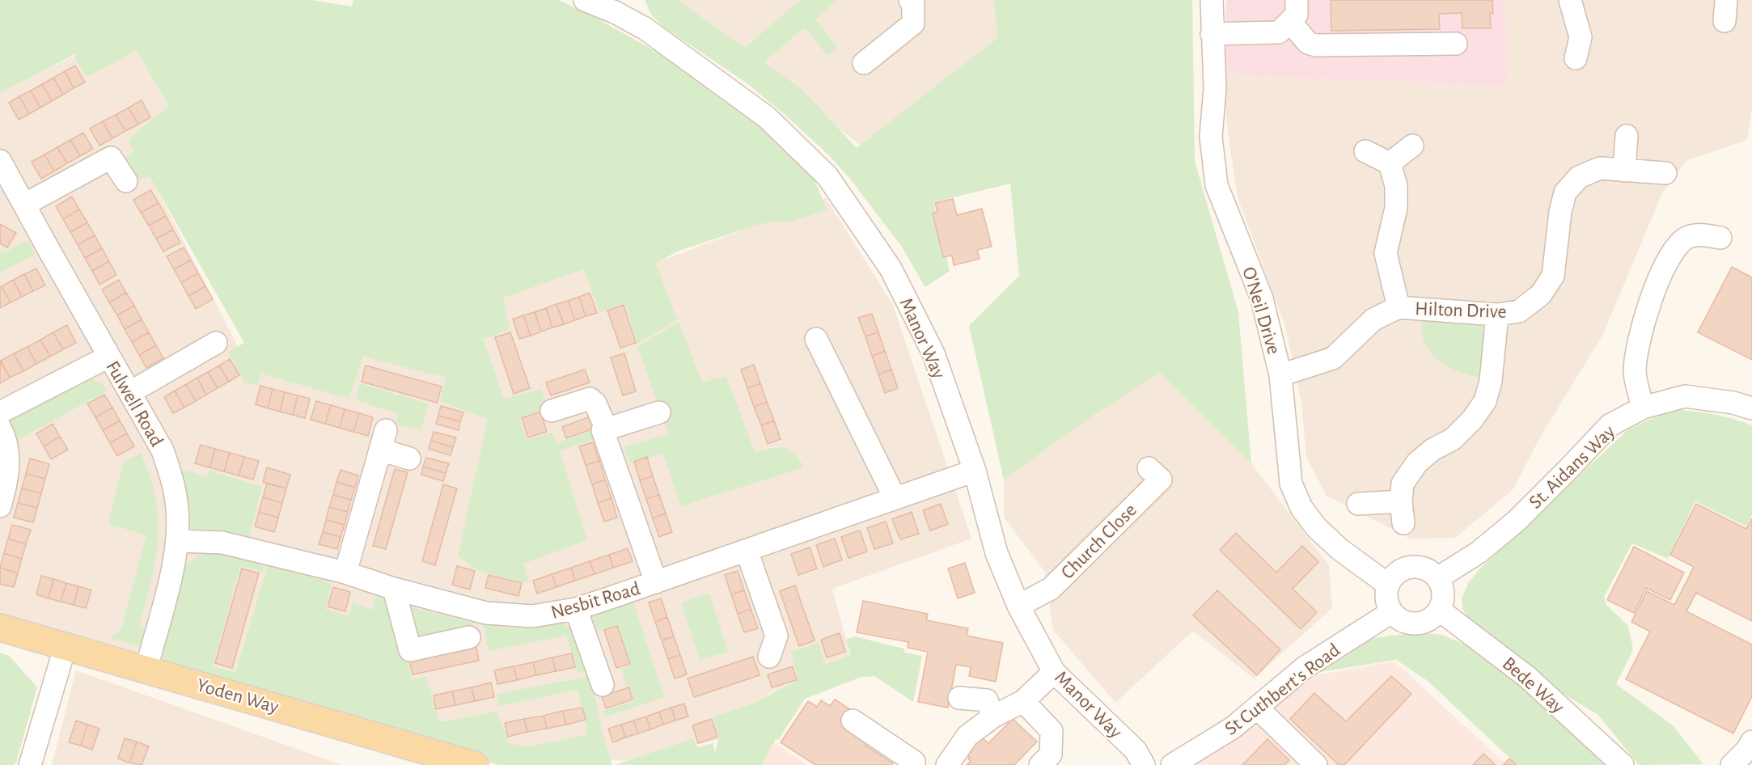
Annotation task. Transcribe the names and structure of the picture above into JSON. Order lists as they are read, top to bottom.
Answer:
{
  "streets": {
    "main road": ["Yoden Way"],
    "street": [
      "Hilton Drive",
      "O'Neil Drive",
      "Manor Way",
      "Fulwell Road",
      "St. Aidans Way",
      "Church Close",
      "Nesbit Road",
      "Bede Way",
      "St Cuthbert's Road"
    ]
  },
  "crossings": [
    ["Hilton Drive", "O'Neil Drive"],
    ["O'Neil Drive", "St. Aidans Way"],
    ["O'Neil Drive", "Bede Way"],
    ["O'Neil Drive", "St Cuthbert's Road"],
    ["Manor Way", "Church Close"],
    ["Manor Way", "Nesbit Road"],
    ["Fulwell Road", "Nesbit Road"],
    ["Fulwell Road", "Yoden Way"],
    ["St. Aidans Way", "Bede Way"],
    ["St. Aidans Way", "St Cuthbert's Road"],
    ["Bede Way", "St Cuthbert's Road"]
  ]
}
